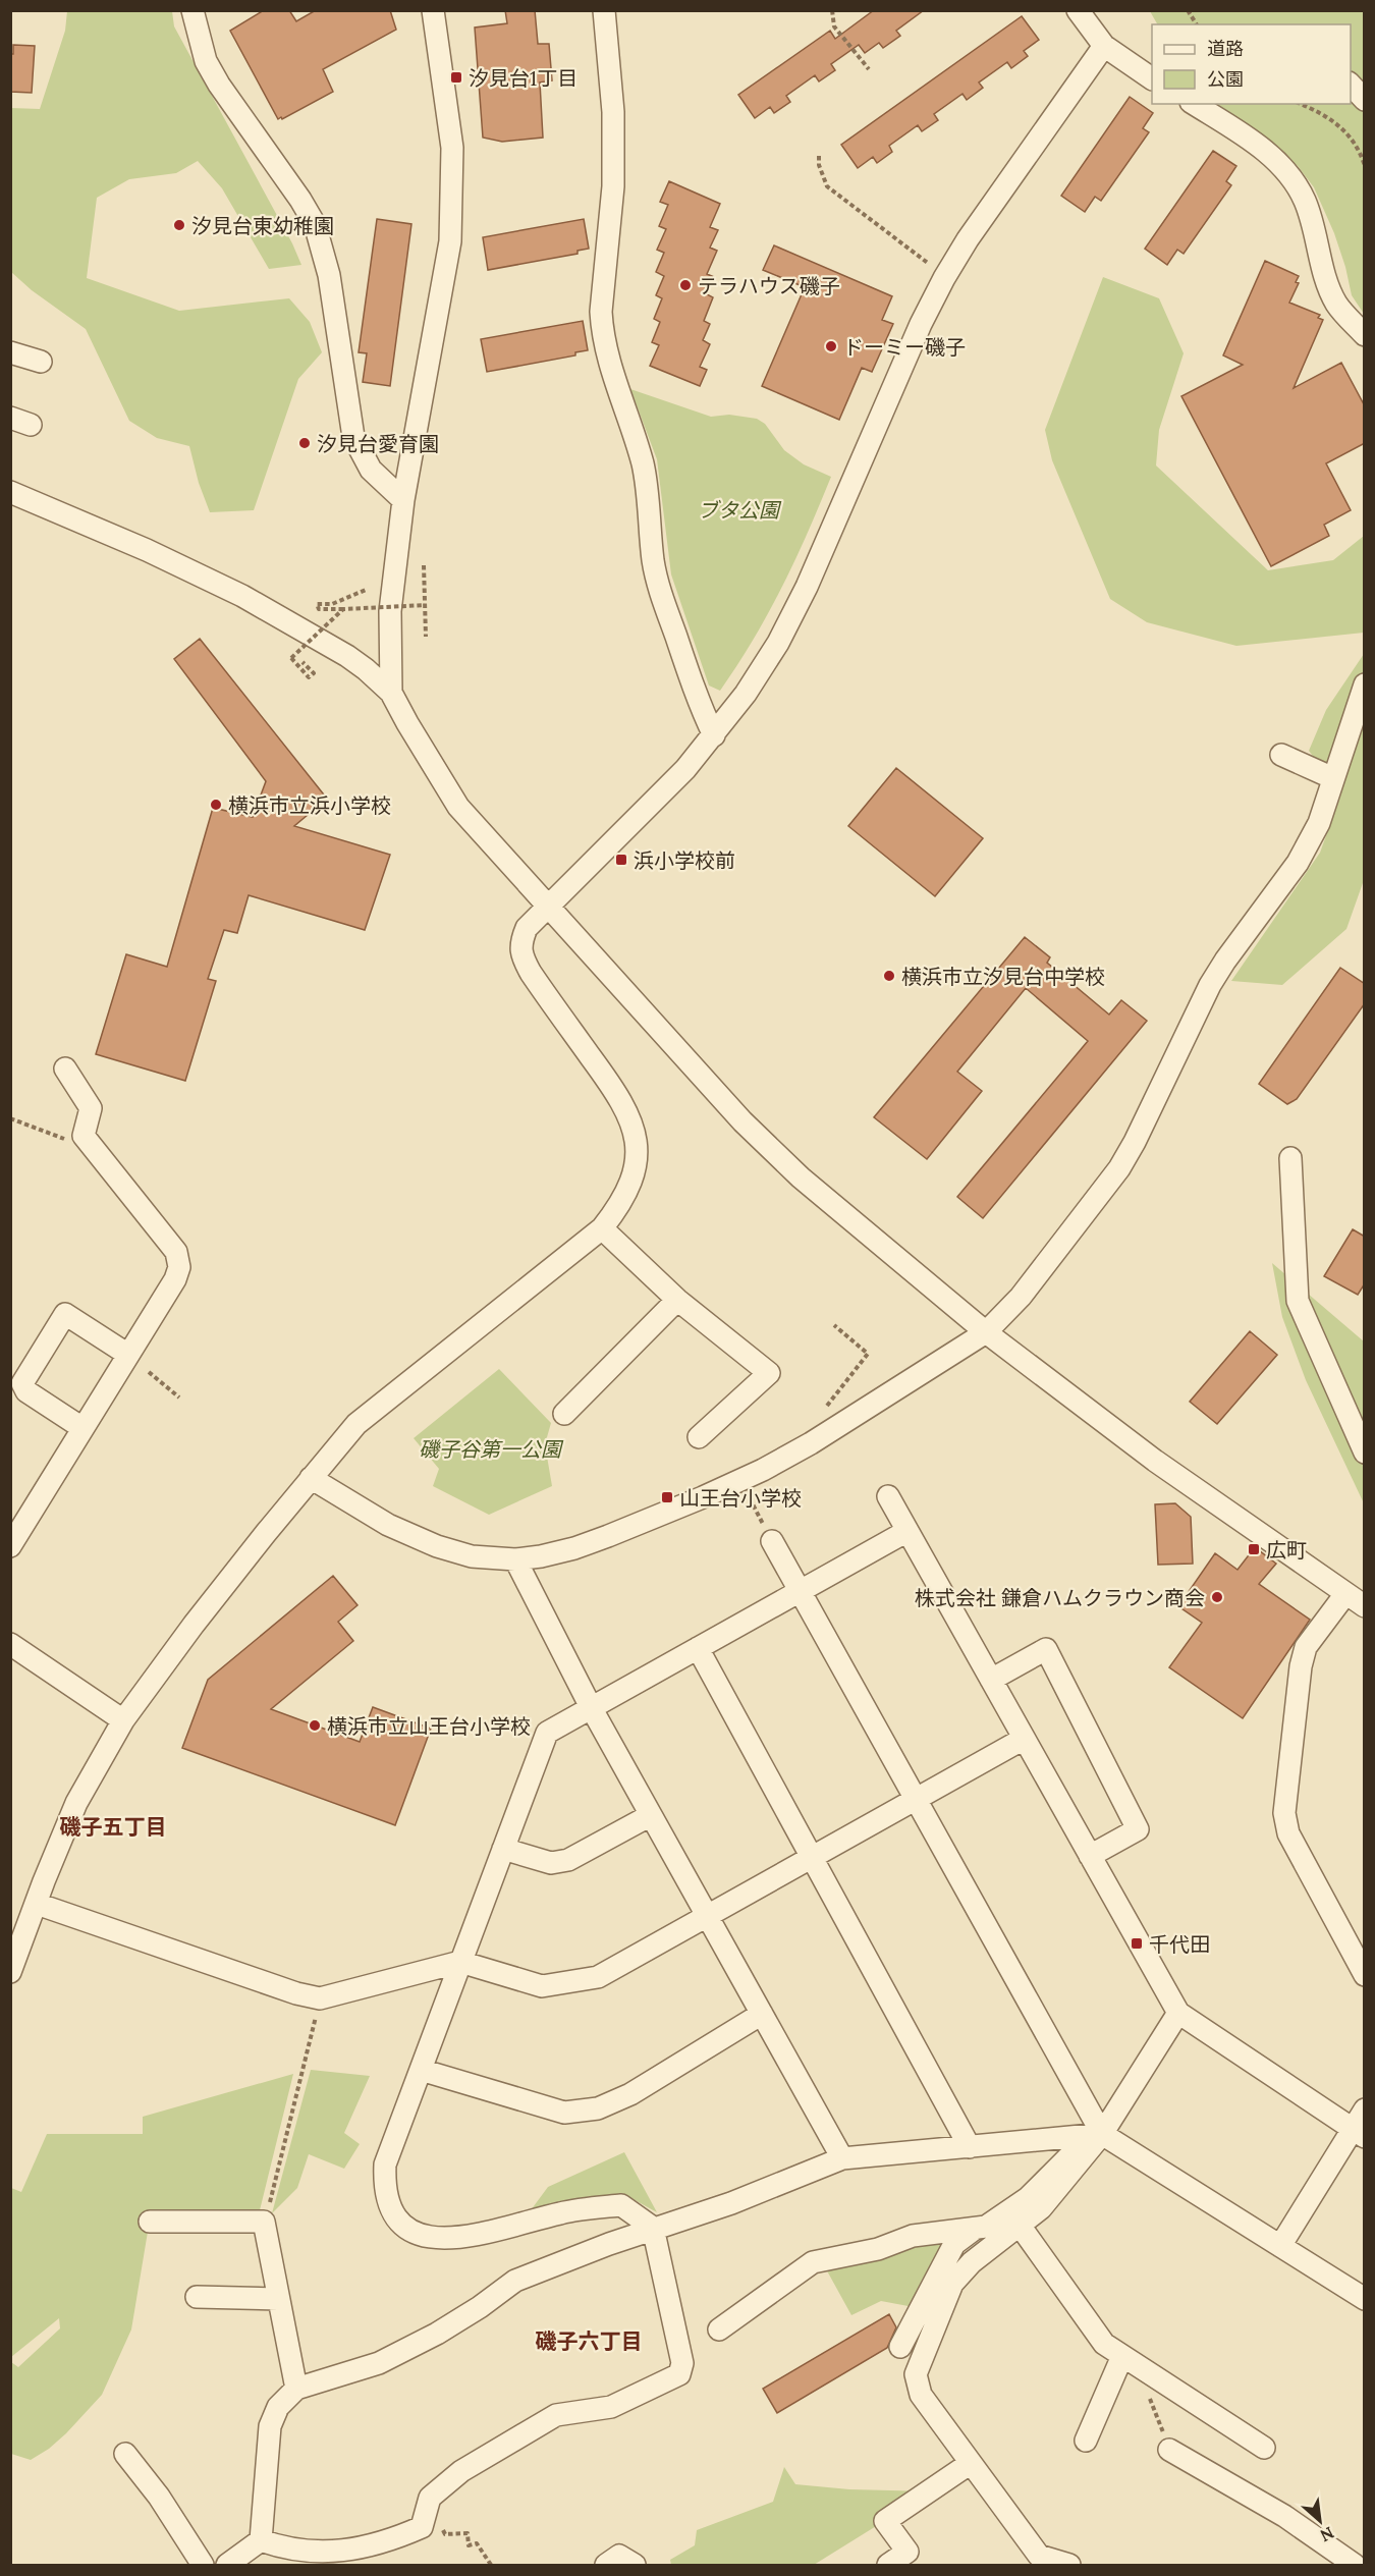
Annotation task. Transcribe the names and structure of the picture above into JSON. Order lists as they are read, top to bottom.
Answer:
{
  "districts": ["磯子五丁目", "磯子六丁目"],
  "parks": ["ブタ公園", "磯子谷第一公園"],
  "places": {
    "transit": [
      "汐見台1丁目",
      "浜小学校前",
      "山王台小学校",
      "広町",
      "千代田"
    ],
    "other": [
      "汐見台東幼稚園",
      "テラハウス磯子",
      "ドーミー磯子",
      "汐見台愛育園",
      "横浜市立浜小学校",
      "横浜市立汐見台中学校",
      "株式会社 鎌倉ハムクラウン商会",
      "横浜市立山王台小学校"
    ]
  },
  "legend": ["道路", "公園"],
  "north": "bottom right"
}
